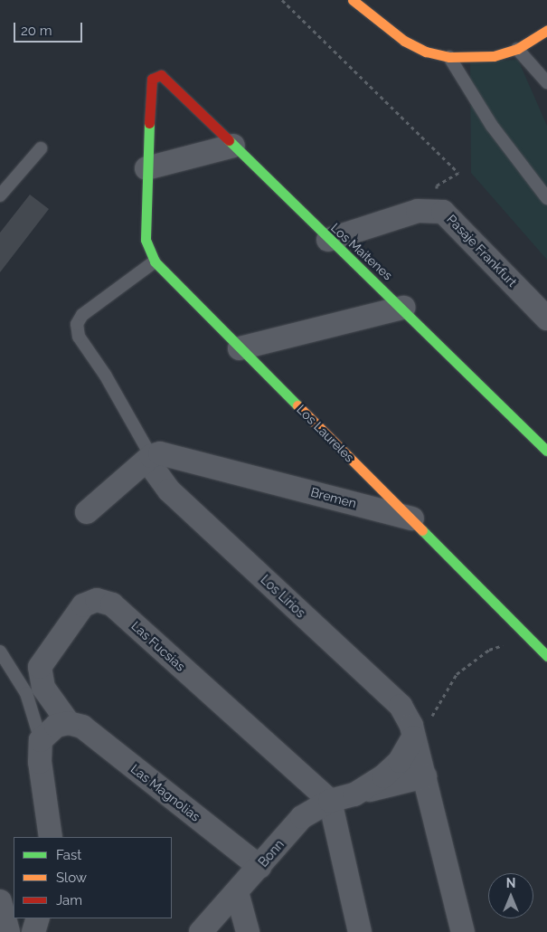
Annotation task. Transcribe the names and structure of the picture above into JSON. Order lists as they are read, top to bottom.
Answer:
{
  "streets": {
    "street": [
      "Pasaje Frankfurt",
      "Los Maitenes",
      "Los Laureles",
      "Bremen",
      "Los Lirios",
      "Las Fucsias",
      "Las Magnolias",
      "Bonn"
    ]
  },
  "crossings": [
    ["Pasaje Frankfurt", "Los Maitenes"],
    ["Los Maitenes", "Los Laureles"],
    ["Los Laureles", "Bremen"],
    ["Bremen", "Los Lirios"],
    ["Los Lirios", "Bonn"],
    ["Las Fucsias", "Las Magnolias"],
    ["Las Fucsias", "Bonn"],
    ["Las Magnolias", "Bonn"]
  ],
  "legend": ["Fast", "Slow", "Jam"],
  "scale_bar": "20 m",
  "north": "top"
}
